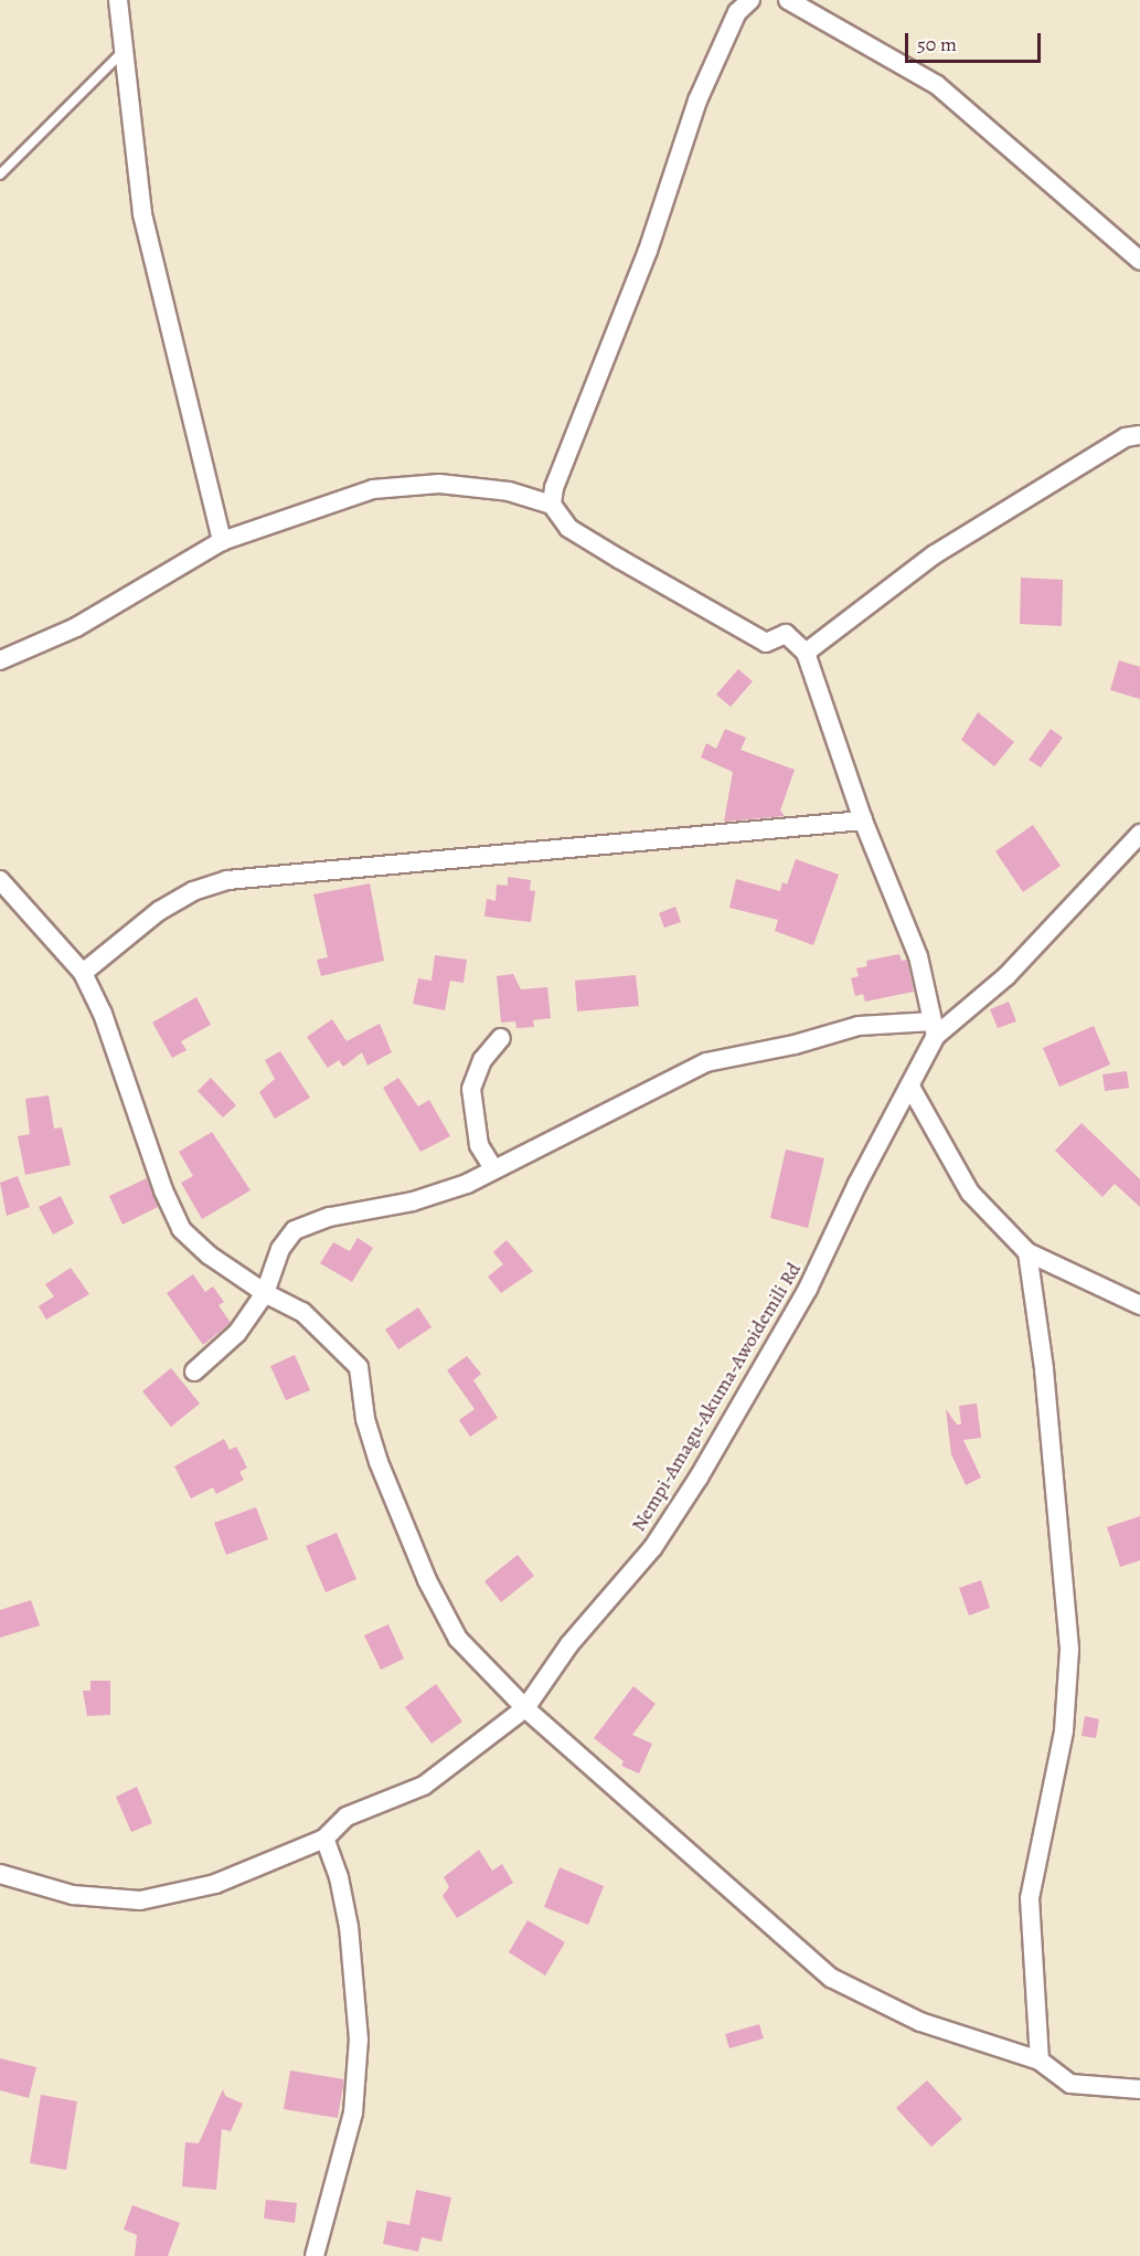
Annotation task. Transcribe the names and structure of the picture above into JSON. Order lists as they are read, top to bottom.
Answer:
{
  "streets": {
    "street": ["Nempi-Amagu-Akuma-Awoidemili Rd"]
  },
  "scale_bar": "50 m"
}
